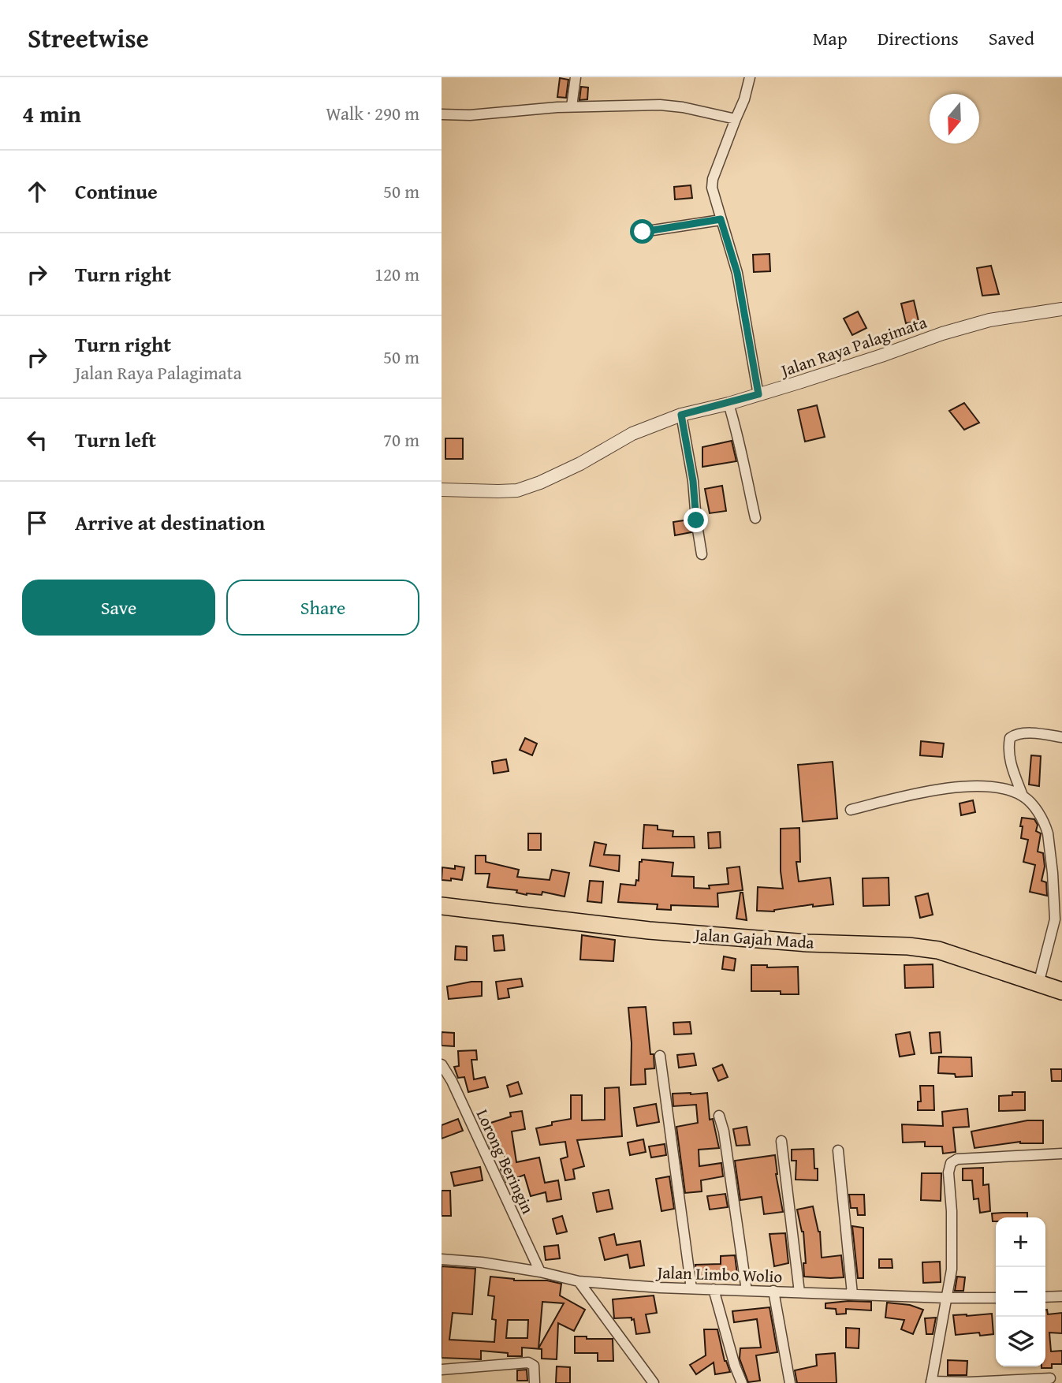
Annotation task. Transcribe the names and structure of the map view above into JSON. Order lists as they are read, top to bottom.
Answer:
{
  "streets": {
    "highway": ["Jalan Gajah Mada"],
    "street": ["Jalan Raya Palagimata", "Lorong Beringin", "Jalan Limbo Wolio"]
  },
  "crossings": [
    ["Lorong Beringin", "Jalan Limbo Wolio"]
  ],
  "north": "bottom",
  "page": {
    "header": "Streetwise",
    "nav": ["Map", "Directions", "Saved"],
    "heading": ["4 min", "Walk · 290 m"],
    "list": [
      ["Continue", "50 m"],
      ["Turn right", "120 m"],
      ["Turn right", "Jalan Raya Palagimata", "50 m"],
      ["Turn left", "70 m"],
      "Arrive at destination"
    ],
    "buttons": ["Save", "Share"],
    "map_buttons": ["+", "−"]
  }
}
